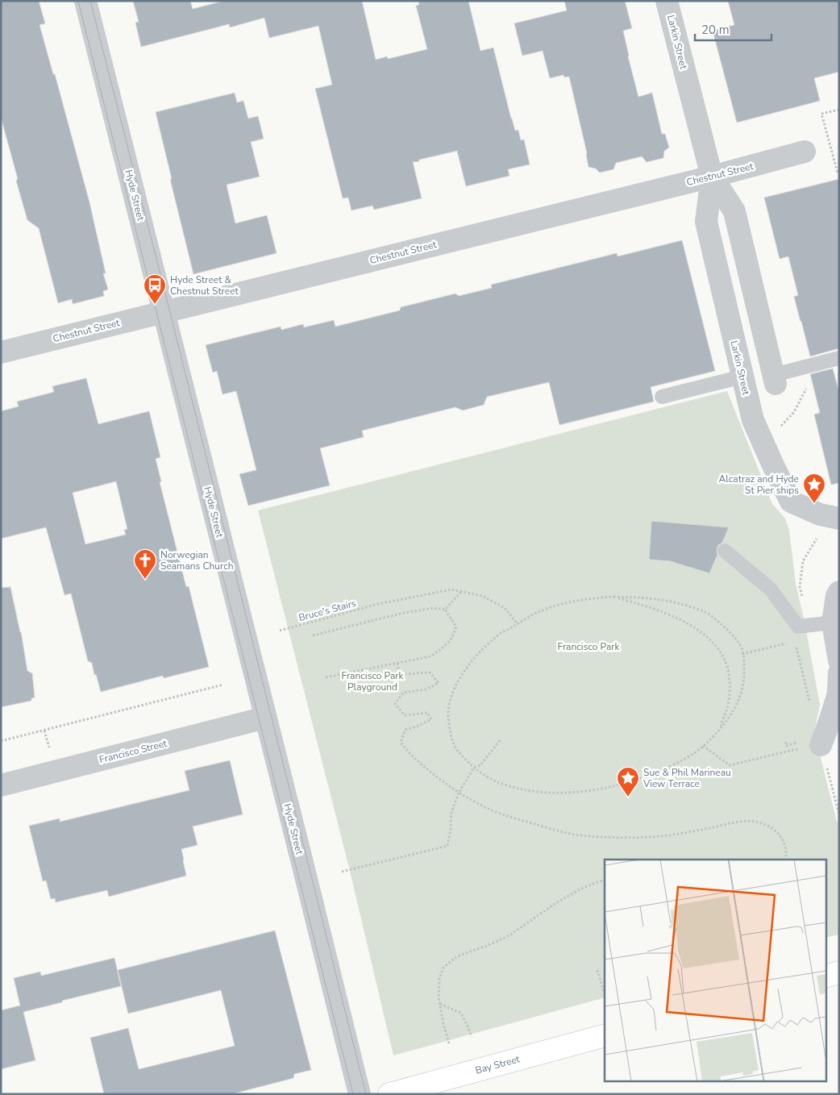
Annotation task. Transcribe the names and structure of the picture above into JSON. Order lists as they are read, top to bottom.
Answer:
{
  "streets": {
    "main road": ["Bay Street"],
    "street": [
      "Larkin Street",
      "Chestnut Street",
      "Hyde Street",
      "Francisco Street"
    ],
    "path": ["Bruce's Stairs"]
  },
  "crossings": [
    ["Larkin Street", "Chestnut Street"],
    ["Chestnut Street", "Hyde Street"],
    ["Hyde Street", "Francisco Street"]
  ],
  "parks": ["Francisco Park", "Francisco Park Playground"],
  "places": {
    "bus stop": ["Hyde Street & Chestnut Street"],
    "place": ["Alcatraz and Hyde St Pier ships", "Sue & Phil Marineau View Terrace"],
    "church": ["Norwegian Seamans Church"]
  },
  "scale_bar": "20 m"
}
